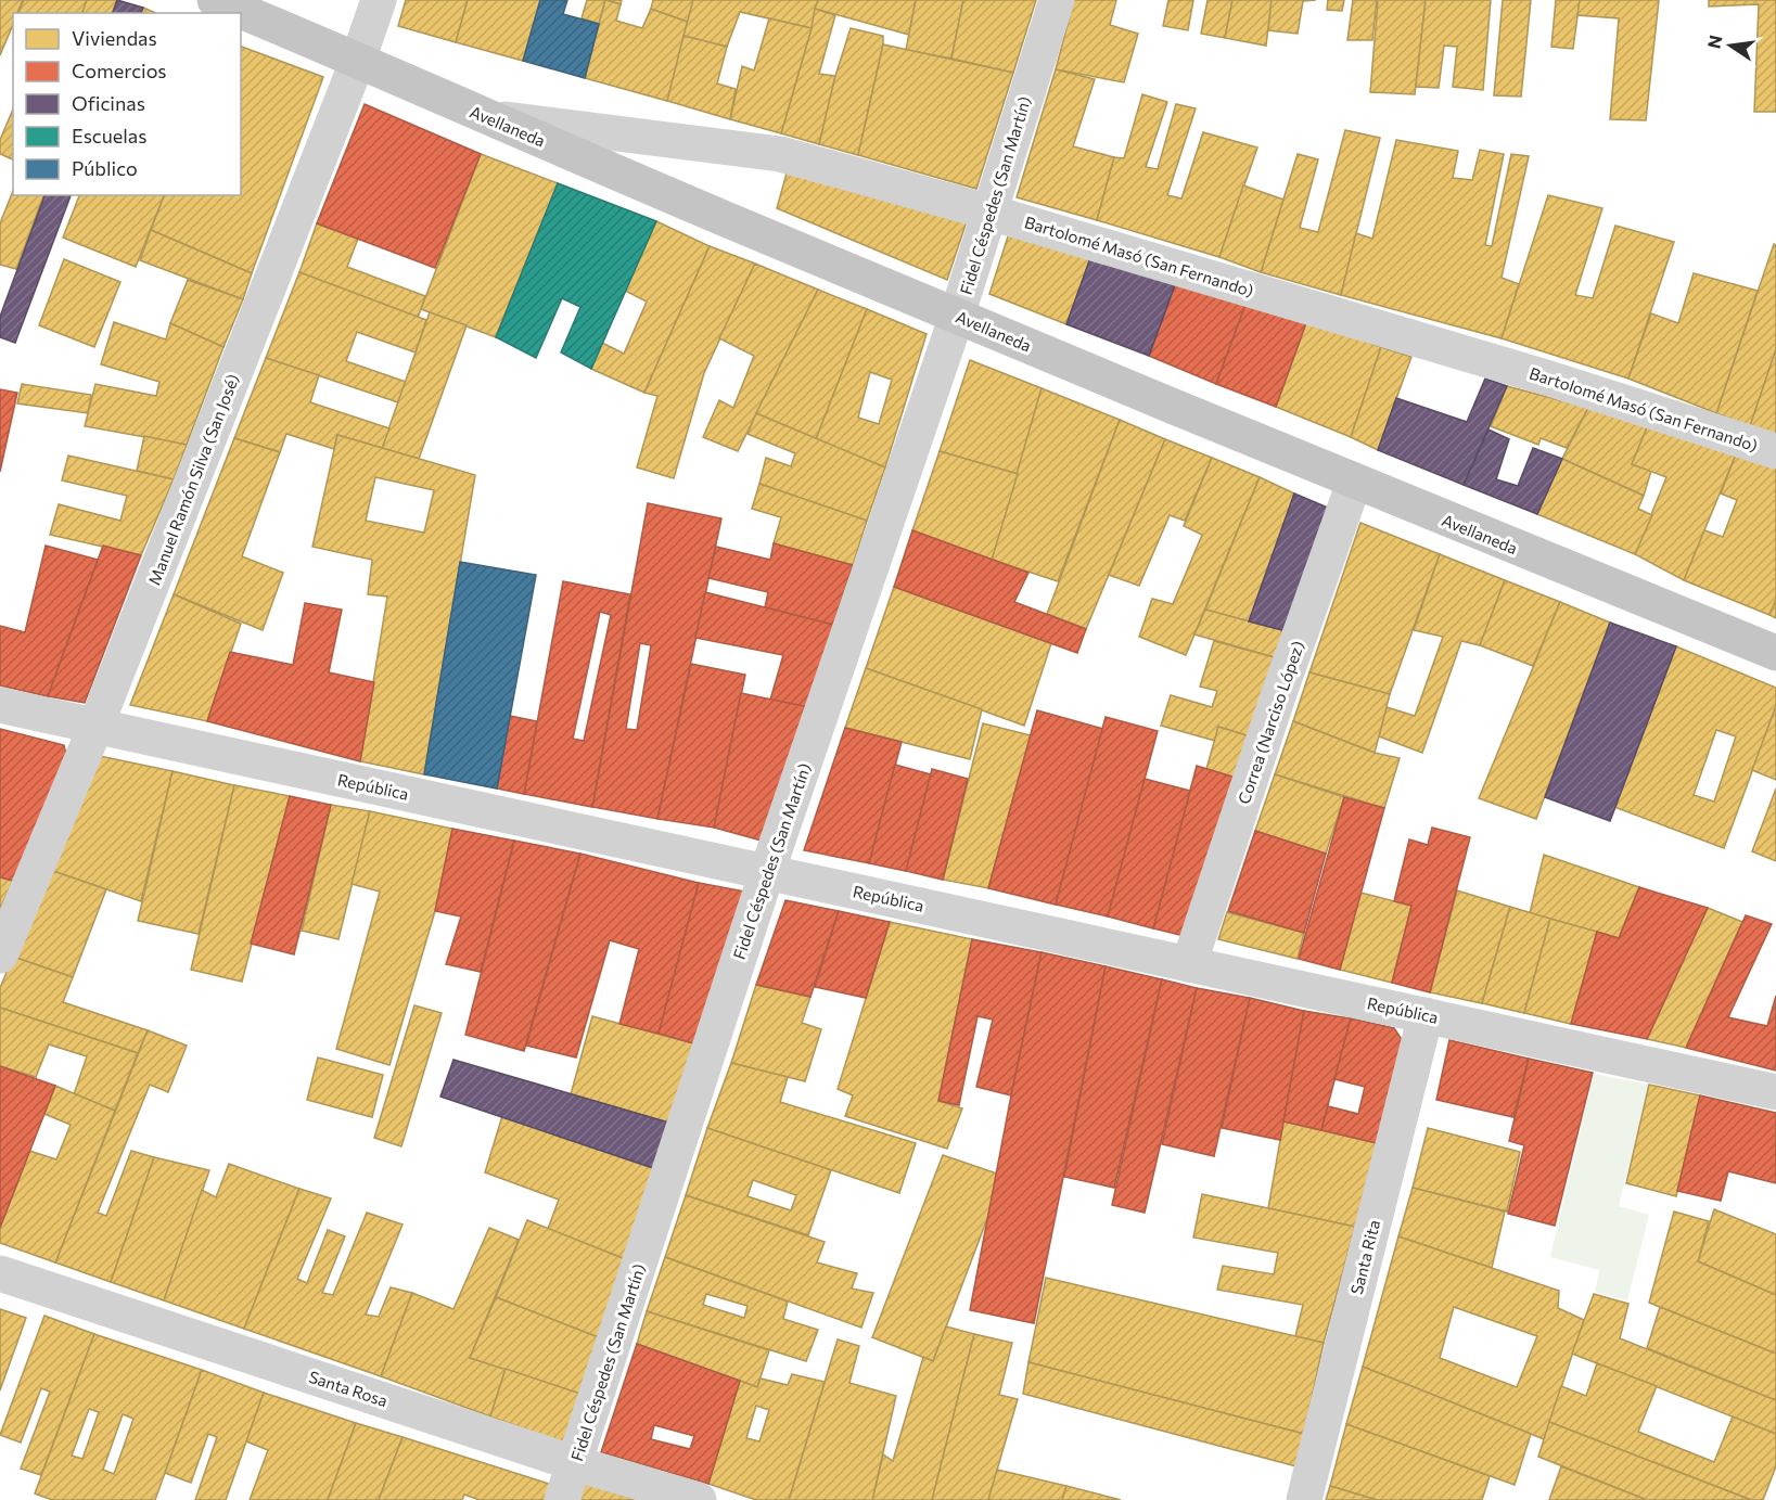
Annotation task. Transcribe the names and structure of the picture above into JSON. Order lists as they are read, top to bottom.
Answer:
{
  "streets": {
    "main road": ["Avellaneda"],
    "street": [
      "Fidel Céspedes (San Martín)",
      "Bartolomé Masó (San Fernando)",
      "Manuel Ramón Silva (San José)",
      "Correa (Narciso López)",
      "República",
      "Santa Rita",
      "Santa Rosa"
    ]
  },
  "crossings": [
    ["Avellaneda", "Fidel Céspedes (San Martín)"],
    ["Avellaneda", "Bartolomé Masó (San Fernando)"],
    ["Avellaneda", "Manuel Ramón Silva (San José)"],
    ["Avellaneda", "Correa (Narciso López)"],
    ["Fidel Céspedes (San Martín)", "Bartolomé Masó (San Fernando)"],
    ["Fidel Céspedes (San Martín)", "República"],
    ["Fidel Céspedes (San Martín)", "Santa Rosa"],
    ["Manuel Ramón Silva (San José)", "República"],
    ["Correa (Narciso López)", "República"],
    ["República", "Santa Rita"]
  ],
  "legend": [
    "Viviendas",
    "Comercios",
    "Oficinas",
    "Escuelas",
    "Público"
  ],
  "north": "left"
}
